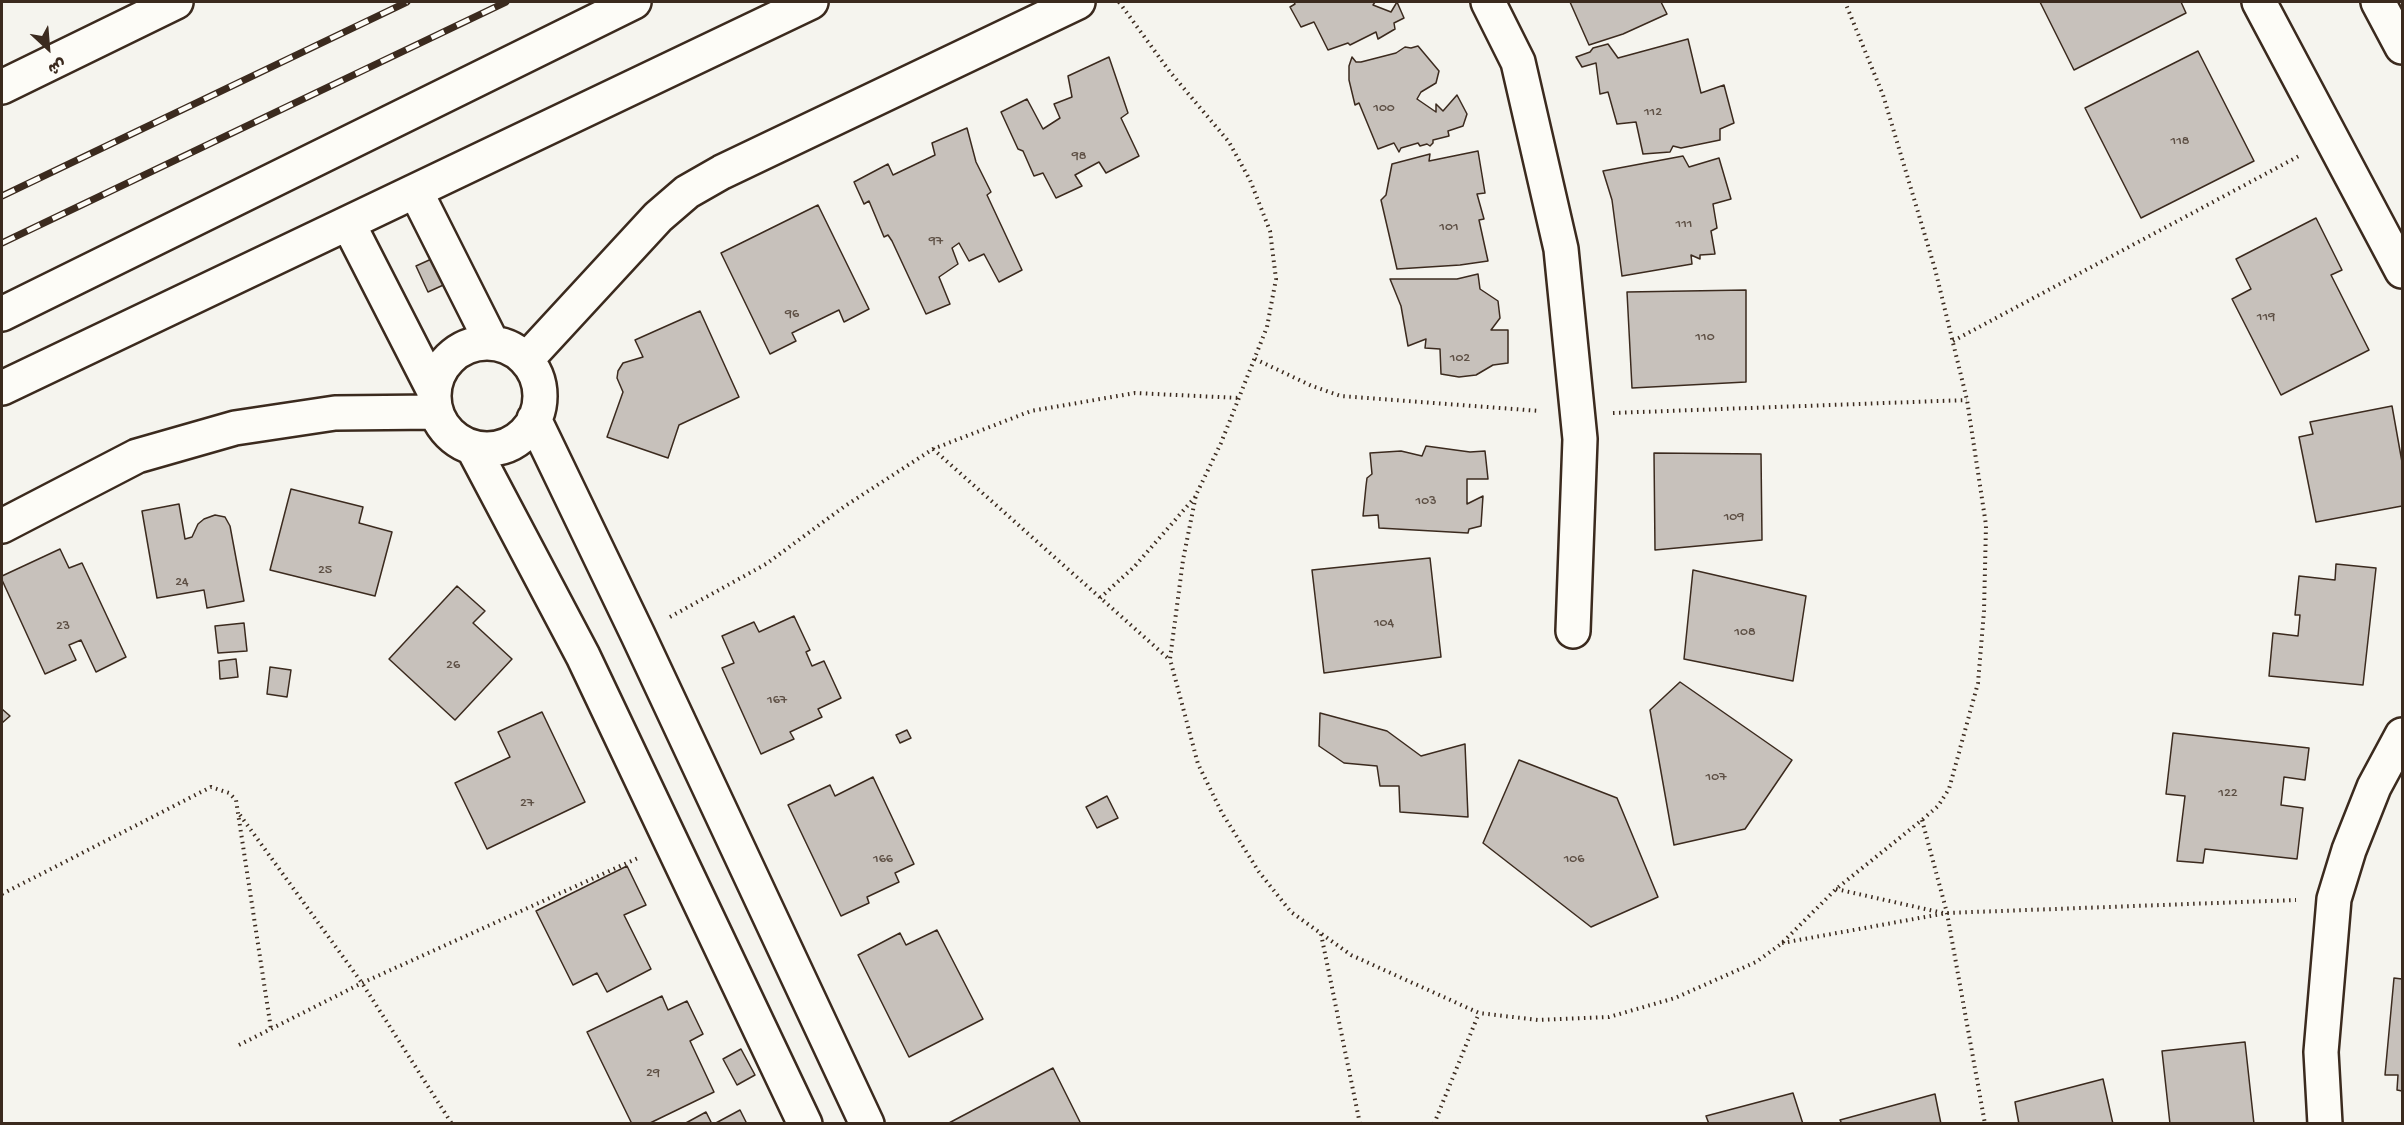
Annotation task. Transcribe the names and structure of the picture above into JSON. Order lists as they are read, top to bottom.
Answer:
{
  "house_numbers": [
    "100",
    "112",
    "118",
    "98",
    "111",
    "101",
    "97",
    "96",
    "119",
    "110",
    "102",
    "103",
    "109",
    "25",
    "24",
    "104",
    "23",
    "108",
    "26",
    "167",
    "107",
    "122",
    "27",
    "166",
    "106",
    "29"
  ],
  "north": "bottom right"
}
